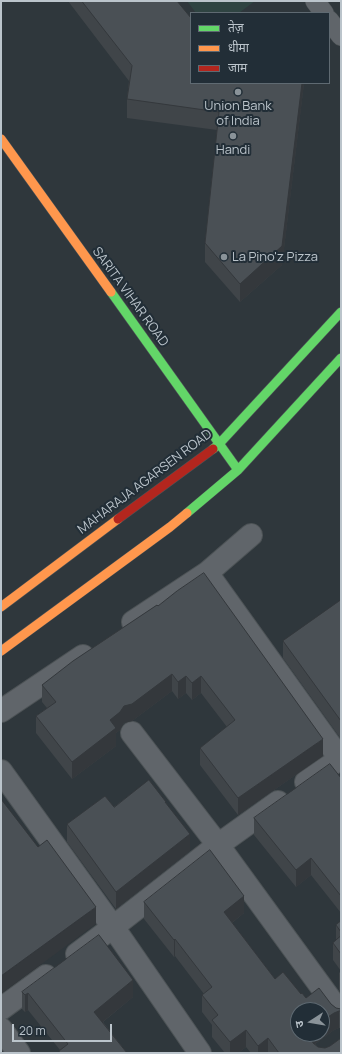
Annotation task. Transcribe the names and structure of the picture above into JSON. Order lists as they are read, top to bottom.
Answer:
{
  "streets": {
    "street": ["SARITA VIHAR ROAD", "MAHARAJA AGARSEN ROAD"]
  },
  "crossings": [
    ["SARITA VIHAR ROAD", "MAHARAJA AGARSEN ROAD"]
  ],
  "places": ["Union Bank of India", "Handi", "La Pino'z Pizza"],
  "legend": ["तेज़", "धीमा", "जाम"],
  "scale_bar": "20 m",
  "north": "left"
}
